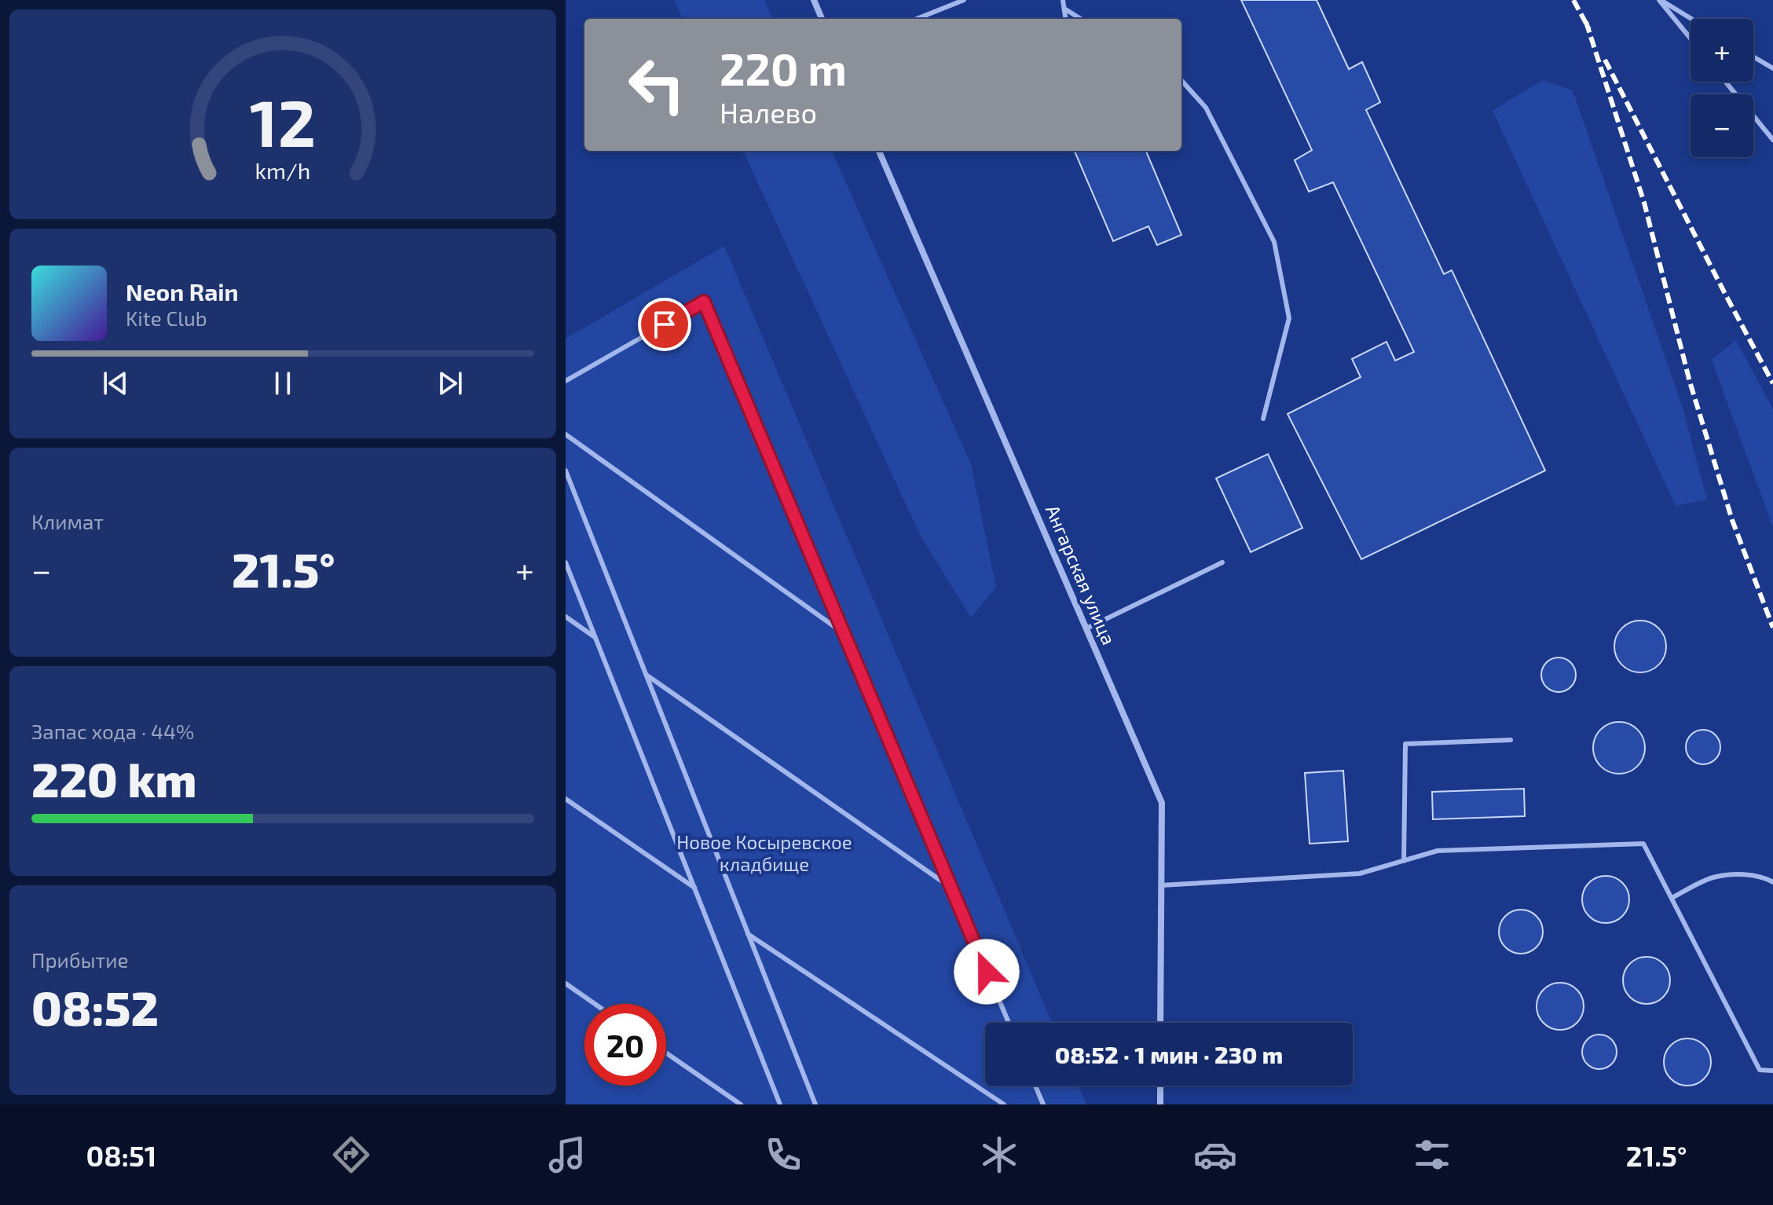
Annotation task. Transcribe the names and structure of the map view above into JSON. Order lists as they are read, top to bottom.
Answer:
{
  "streets": {
    "street": ["Ангарская улица"]
  },
  "parks": ["Новое Косыревское кладбище"],
  "page": {
    "map_buttons": ["+", "−"],
    "turn": ["220 m", "Налево"],
    "song": ["Neon Rain", "Kite Club"],
    "tile": [
      "Климат",
      ["Запас хода · 44%", "220 km"],
      ["Прибытие", "08:52"]
    ],
    "heat": ["−", "21.5°", "+"],
    "limit": "20",
    "trip": "08:52 · 1 мин · 230 m",
    "tabs": ["08:51", "21.5°"],
    "gauge": ["12", "km/h"]
  }
}
